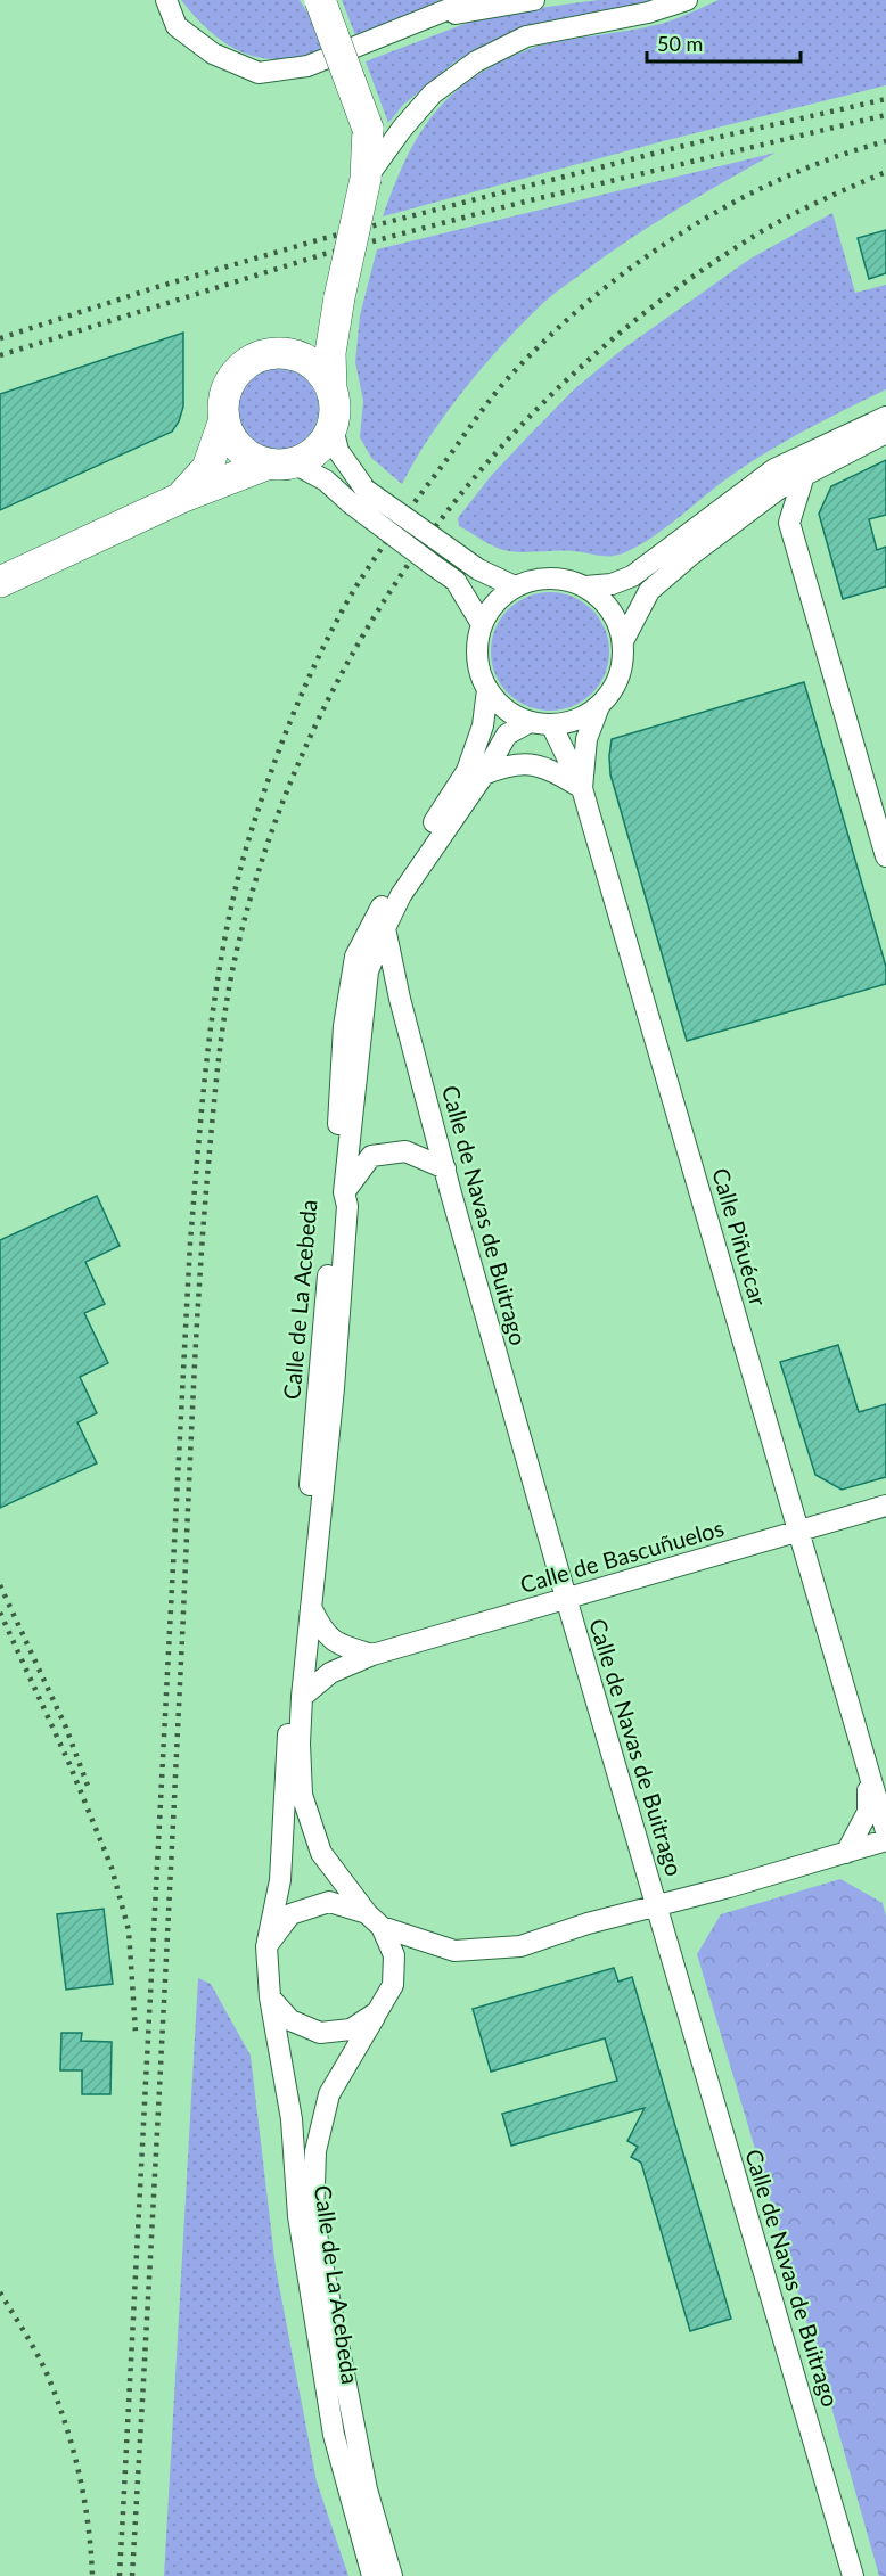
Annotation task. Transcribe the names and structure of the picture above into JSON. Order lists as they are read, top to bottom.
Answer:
{
  "streets": {
    "street": [
      "Calle de Navas de Buitrago",
      "Calle Piñuécar",
      "Calle de La Acebeda",
      "Calle de Bascuñuelos"
    ]
  },
  "crossings": [
    ["Calle de Navas de Buitrago", "Calle de La Acebeda"],
    ["Calle de Navas de Buitrago", "Calle de Bascuñuelos"],
    ["Calle Piñuécar", "Calle de La Acebeda"],
    ["Calle Piñuécar", "Calle de Bascuñuelos"],
    ["Calle de La Acebeda", "Calle de Bascuñuelos"]
  ],
  "scale_bar": "50 m"
}
